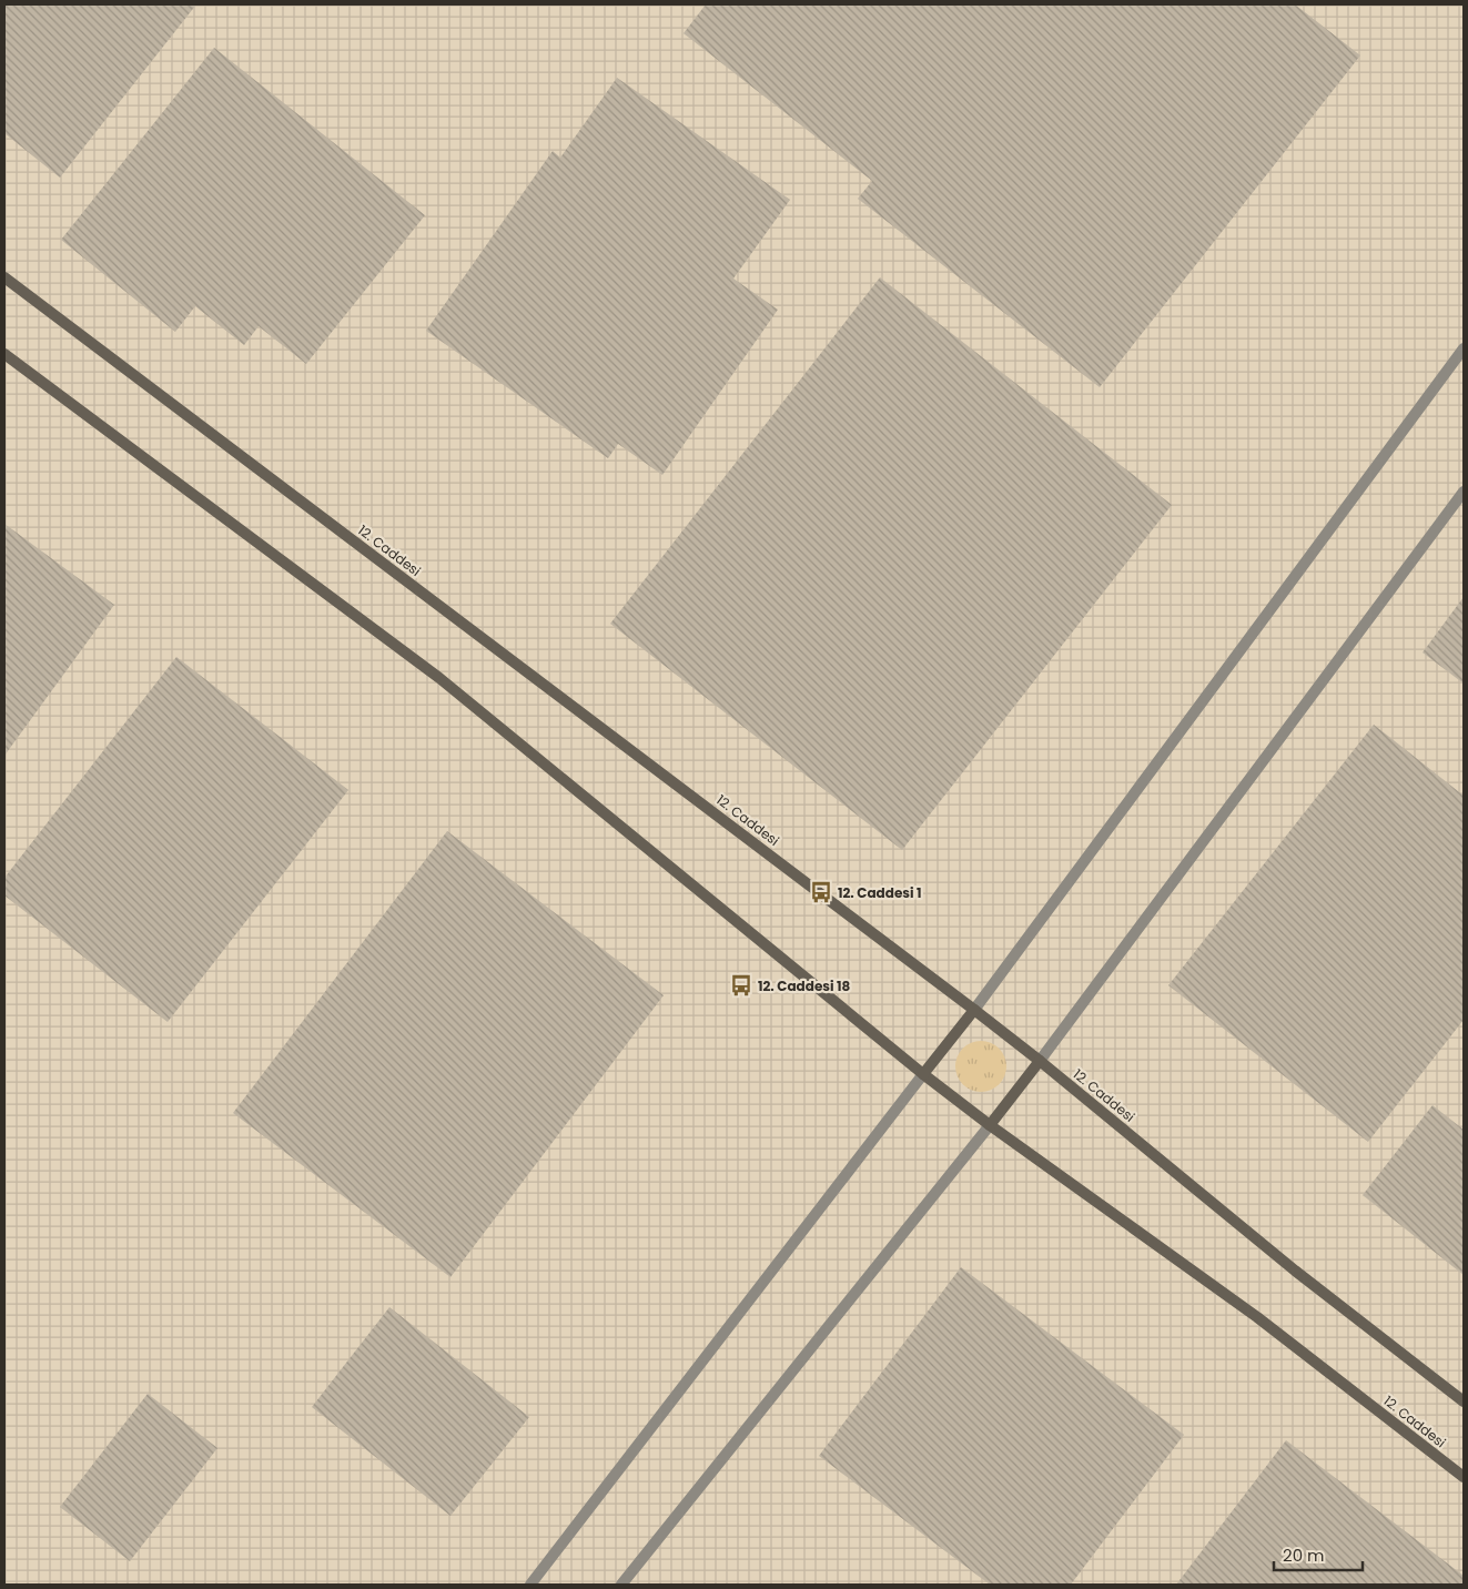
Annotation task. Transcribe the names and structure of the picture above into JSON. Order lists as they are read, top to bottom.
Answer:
{
  "streets": {
    "street": ["12. Caddesi"]
  },
  "places": {
    "bus stop": ["12. Caddesi 1", "12. Caddesi 18"]
  },
  "scale_bar": "20 m"
}
